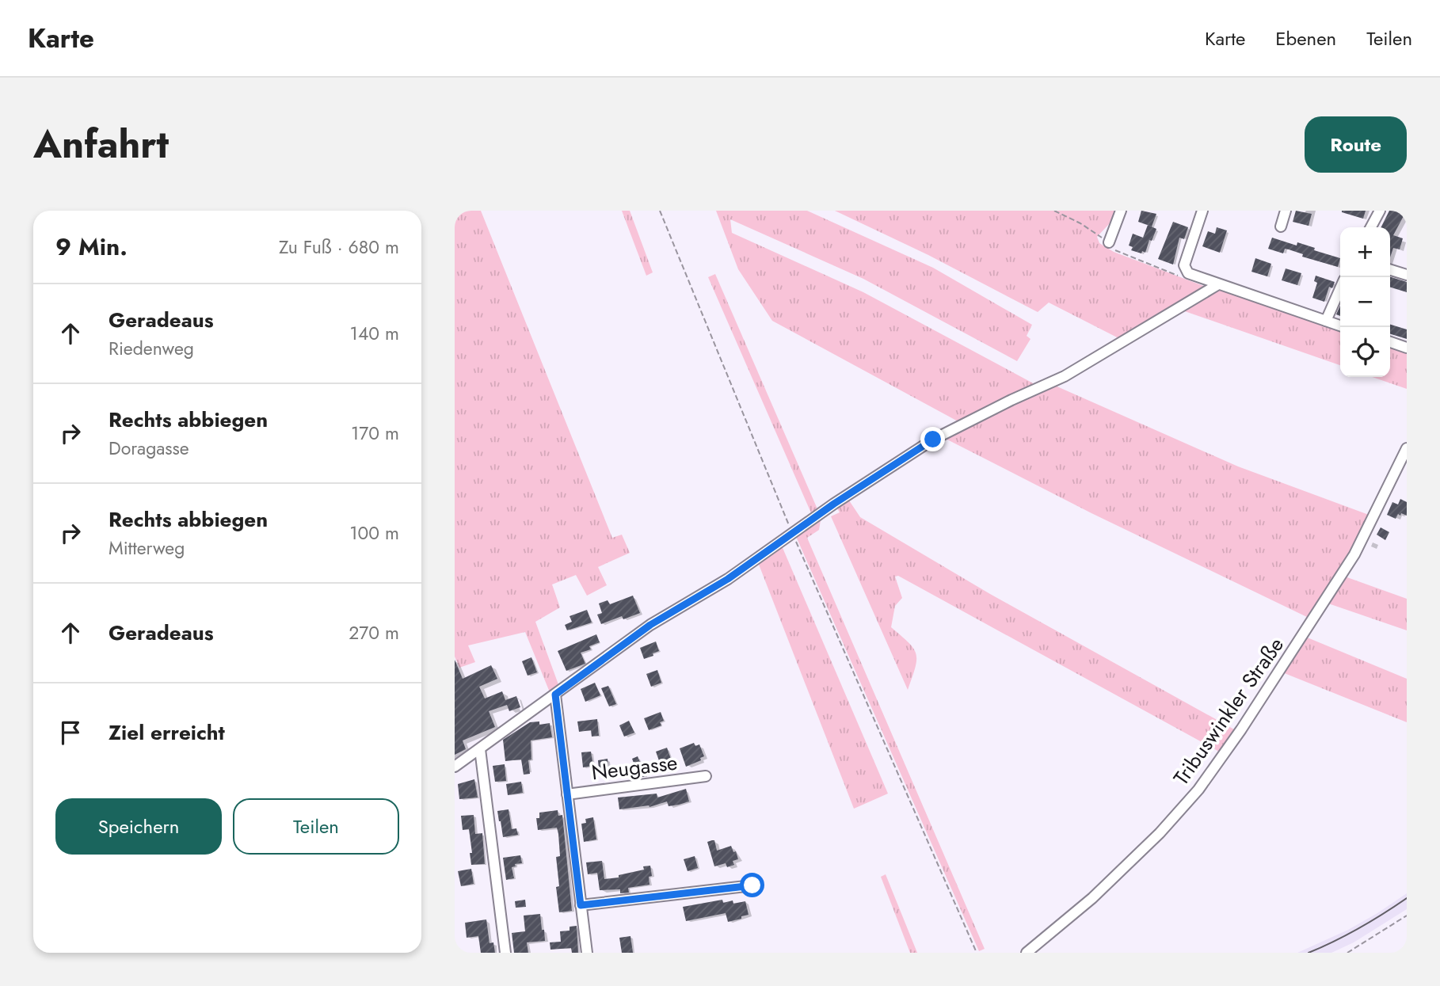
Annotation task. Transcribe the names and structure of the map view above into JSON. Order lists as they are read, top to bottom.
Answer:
{
  "streets": {
    "street": ["Tribuswinkler Straße", "Neugasse"]
  },
  "page": {
    "header": "Karte",
    "nav": ["Karte", "Ebenen", "Teilen"],
    "title": "Anfahrt",
    "buttons": [
      "Route",
      ["Speichern", "Teilen"]
    ],
    "heading": ["9 Min.", "Zu Fuß · 680 m"],
    "map_buttons": ["+", "−"],
    "list": [
      ["Geradeaus", "Riedenweg", "140 m"],
      ["Rechts abbiegen", "Doragasse", "170 m"],
      ["Rechts abbiegen", "Mitterweg", "100 m"],
      ["Geradeaus", "270 m"],
      "Ziel erreicht"
    ]
  }
}
